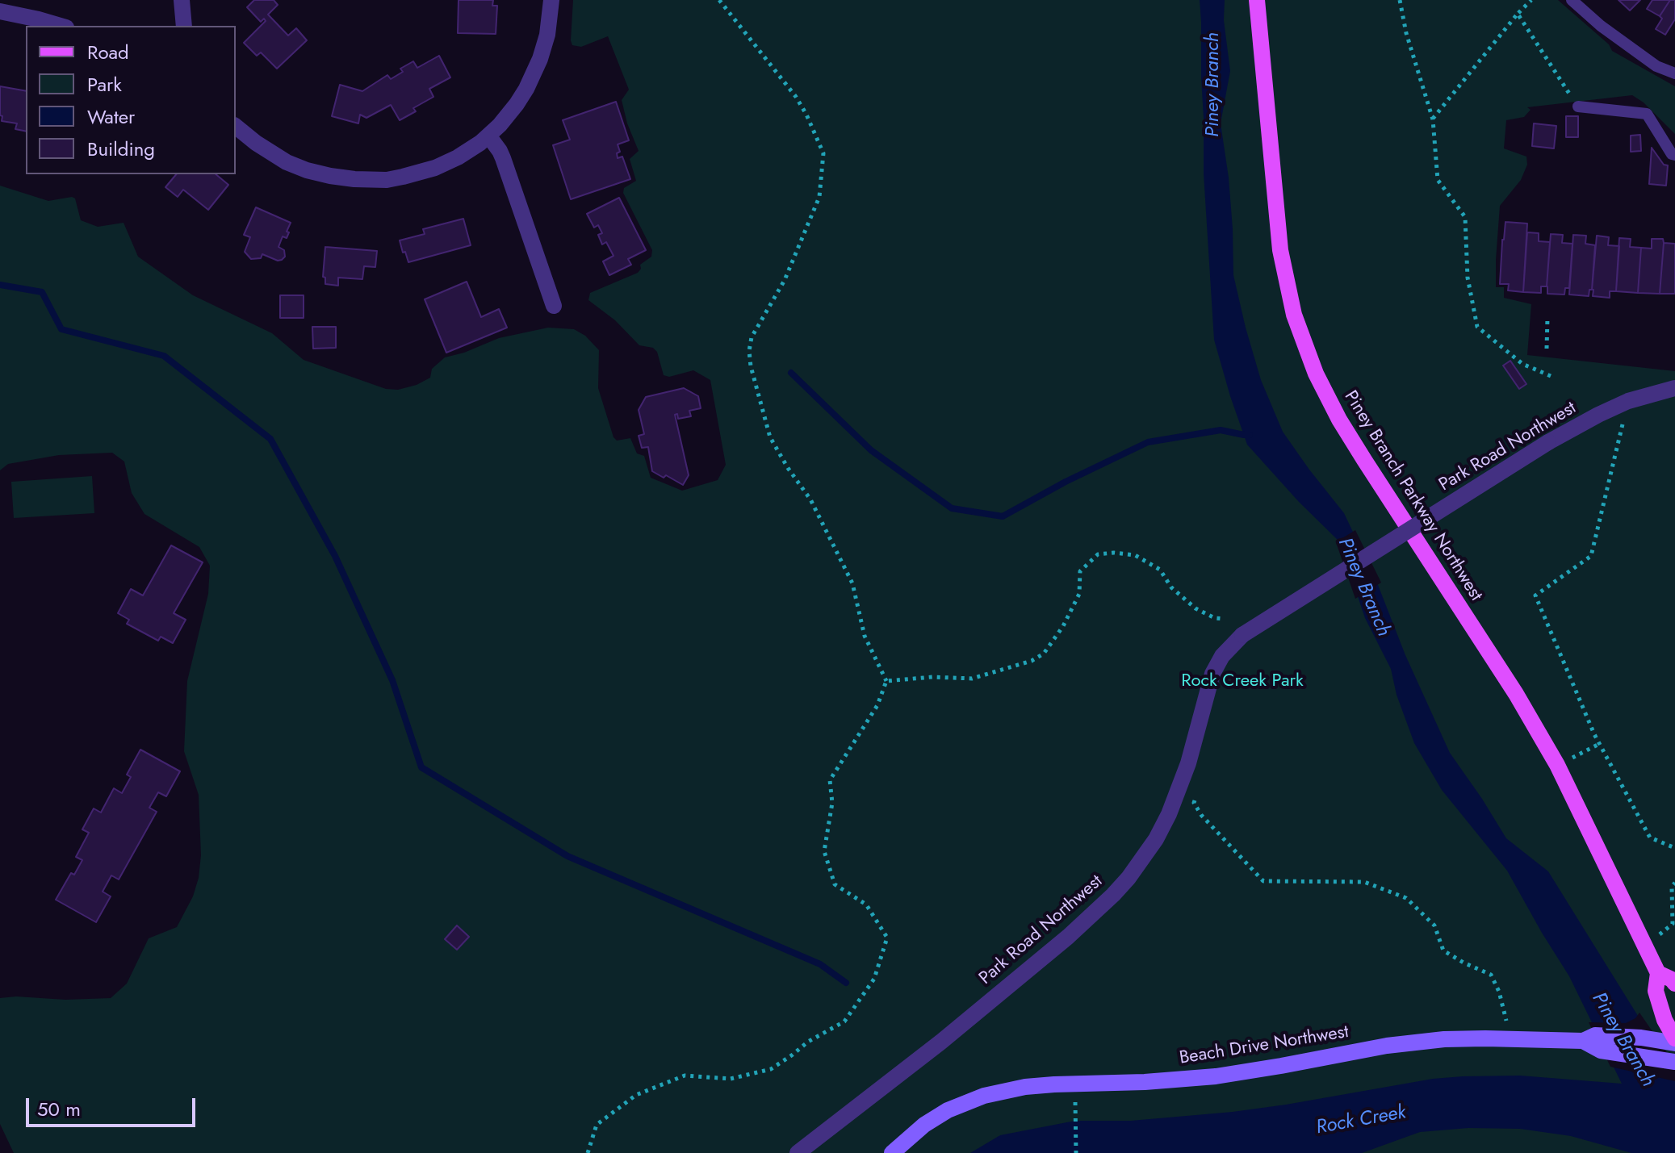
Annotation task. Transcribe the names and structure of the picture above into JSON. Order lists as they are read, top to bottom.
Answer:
{
  "streets": {
    "main road": ["Piney Branch Parkway Northwest", "Beach Drive Northwest"],
    "street": ["Park Road Northwest"]
  },
  "crossings": [
    ["Piney Branch Parkway Northwest", "Beach Drive Northwest"]
  ],
  "water": ["Piney Branch", "Rock Creek"],
  "parks": ["Rock Creek Park"],
  "legend": [
    "Road",
    "Park",
    "Water",
    "Building"
  ],
  "scale_bar": "50 m"
}
